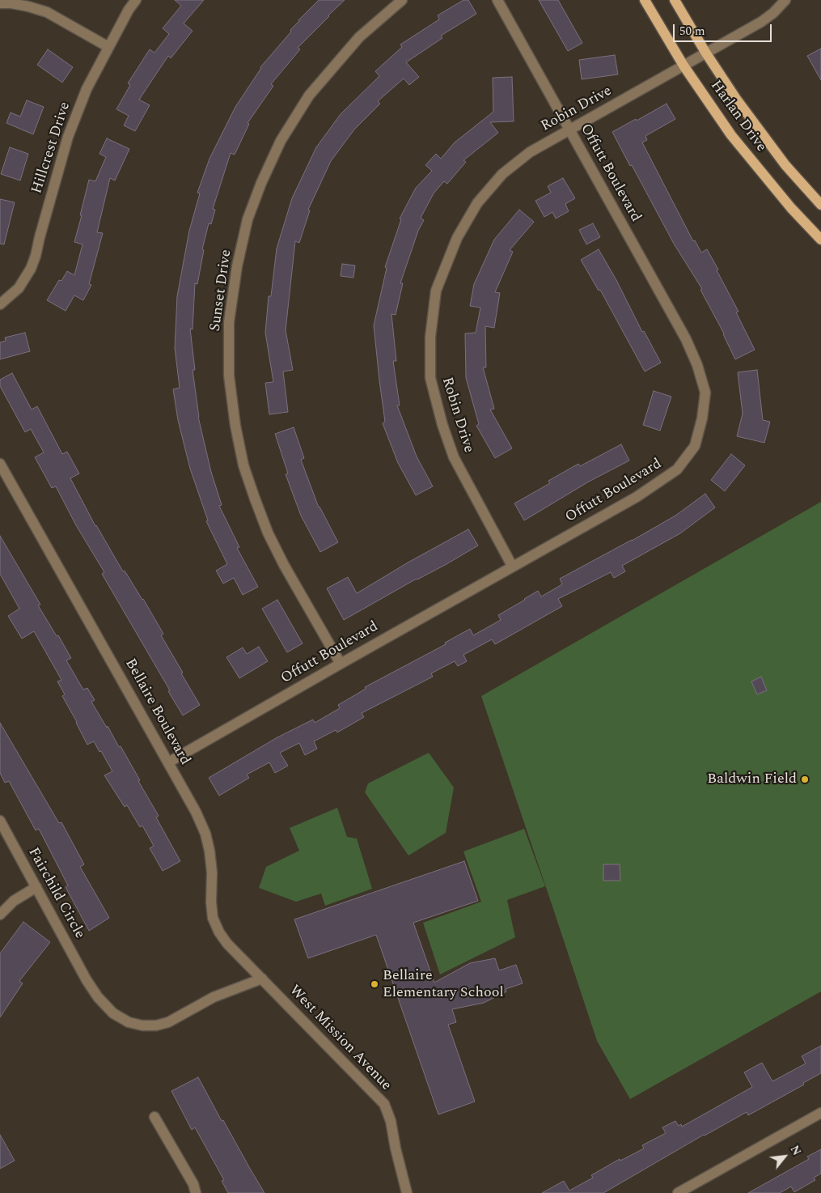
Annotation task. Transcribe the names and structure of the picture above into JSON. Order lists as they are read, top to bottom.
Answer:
{
  "streets": {
    "main road": ["Harlan Drive"],
    "street": [
      "Robin Drive",
      "Hillcrest Drive",
      "Offutt Boulevard",
      "Sunset Drive",
      "Bellaire Boulevard",
      "Fairchild Circle",
      "West Mission Avenue"
    ]
  },
  "crossings": [
    ["Robin Drive", "Harlan Drive"],
    ["Robin Drive", "Offutt Boulevard"],
    ["Offutt Boulevard", "Sunset Drive"],
    ["Offutt Boulevard", "Bellaire Boulevard"],
    ["Bellaire Boulevard", "Fairchild Circle"],
    ["Bellaire Boulevard", "West Mission Avenue"],
    ["Fairchild Circle", "West Mission Avenue"]
  ],
  "places": ["Baldwin Field", "Bellaire Elementary School"],
  "scale_bar": "50 m",
  "north": "top right"
}
